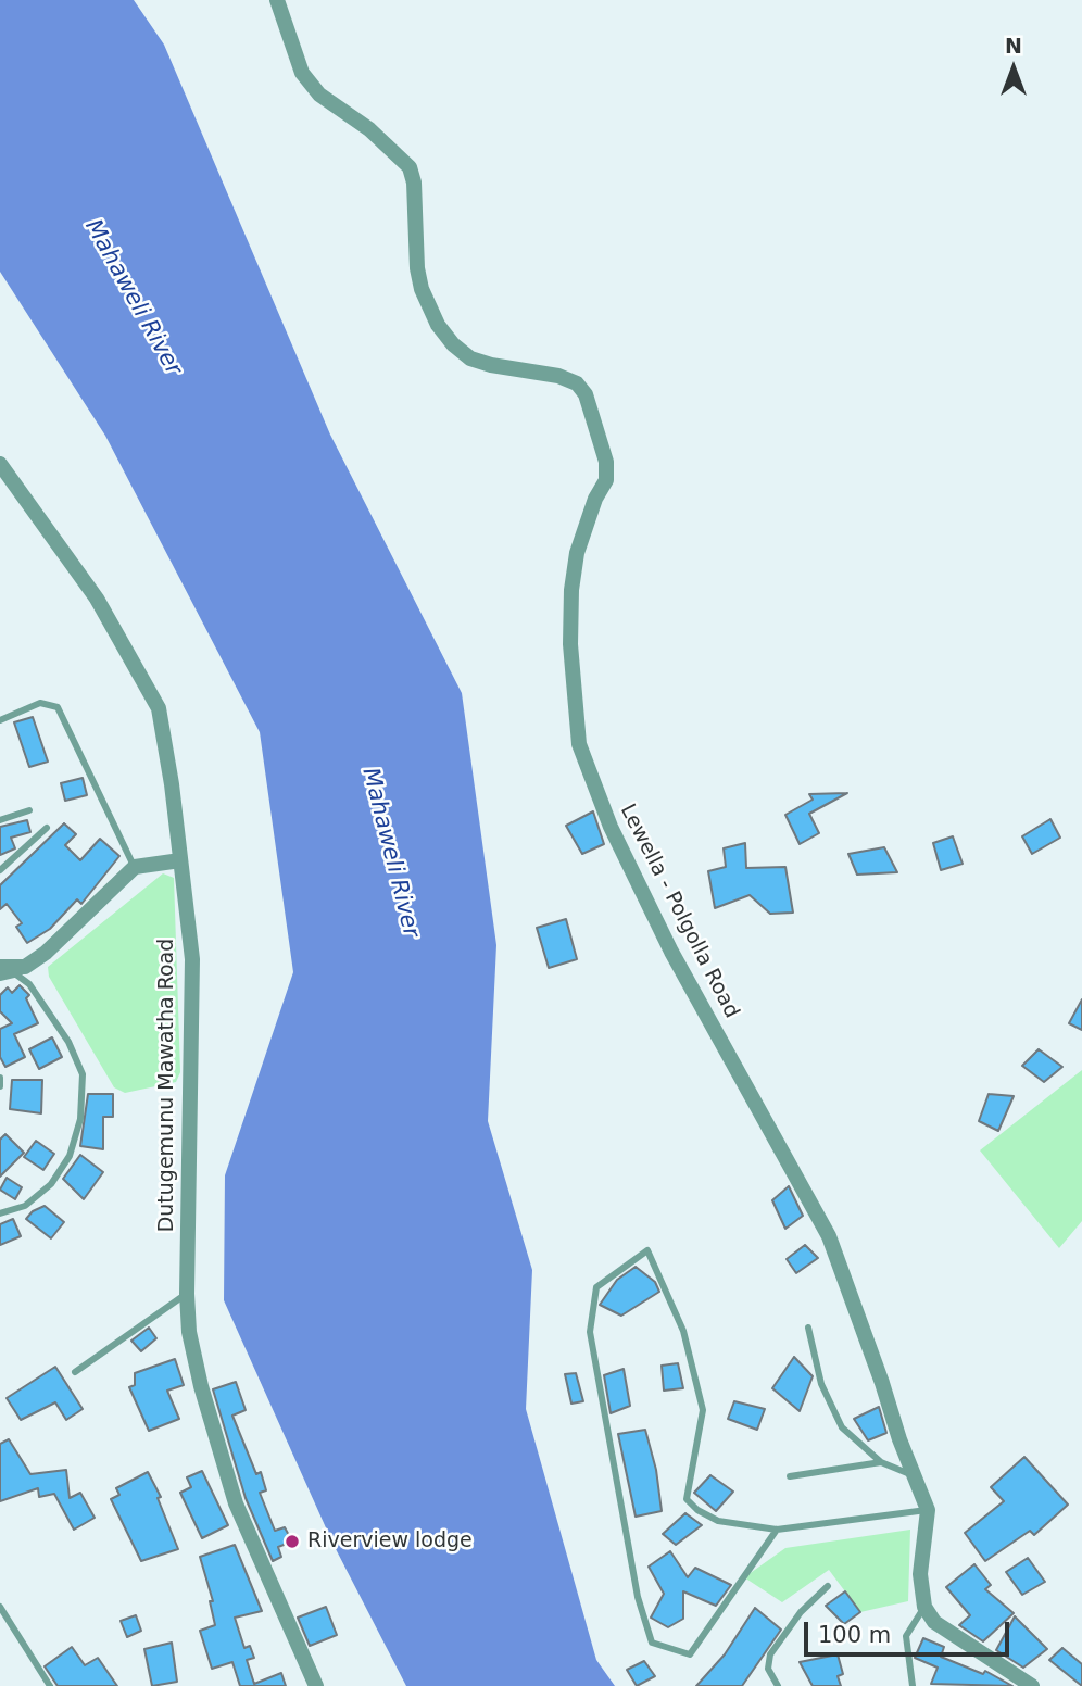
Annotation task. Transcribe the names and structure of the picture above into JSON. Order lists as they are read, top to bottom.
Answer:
{
  "streets": {
    "street": ["Lewella - Polgolla Road", "Dutugemunu Mawatha Road"]
  },
  "water": ["Mahaweli River"],
  "places": ["Riverview lodge"],
  "scale_bar": "100 m",
  "north": "top"
}
